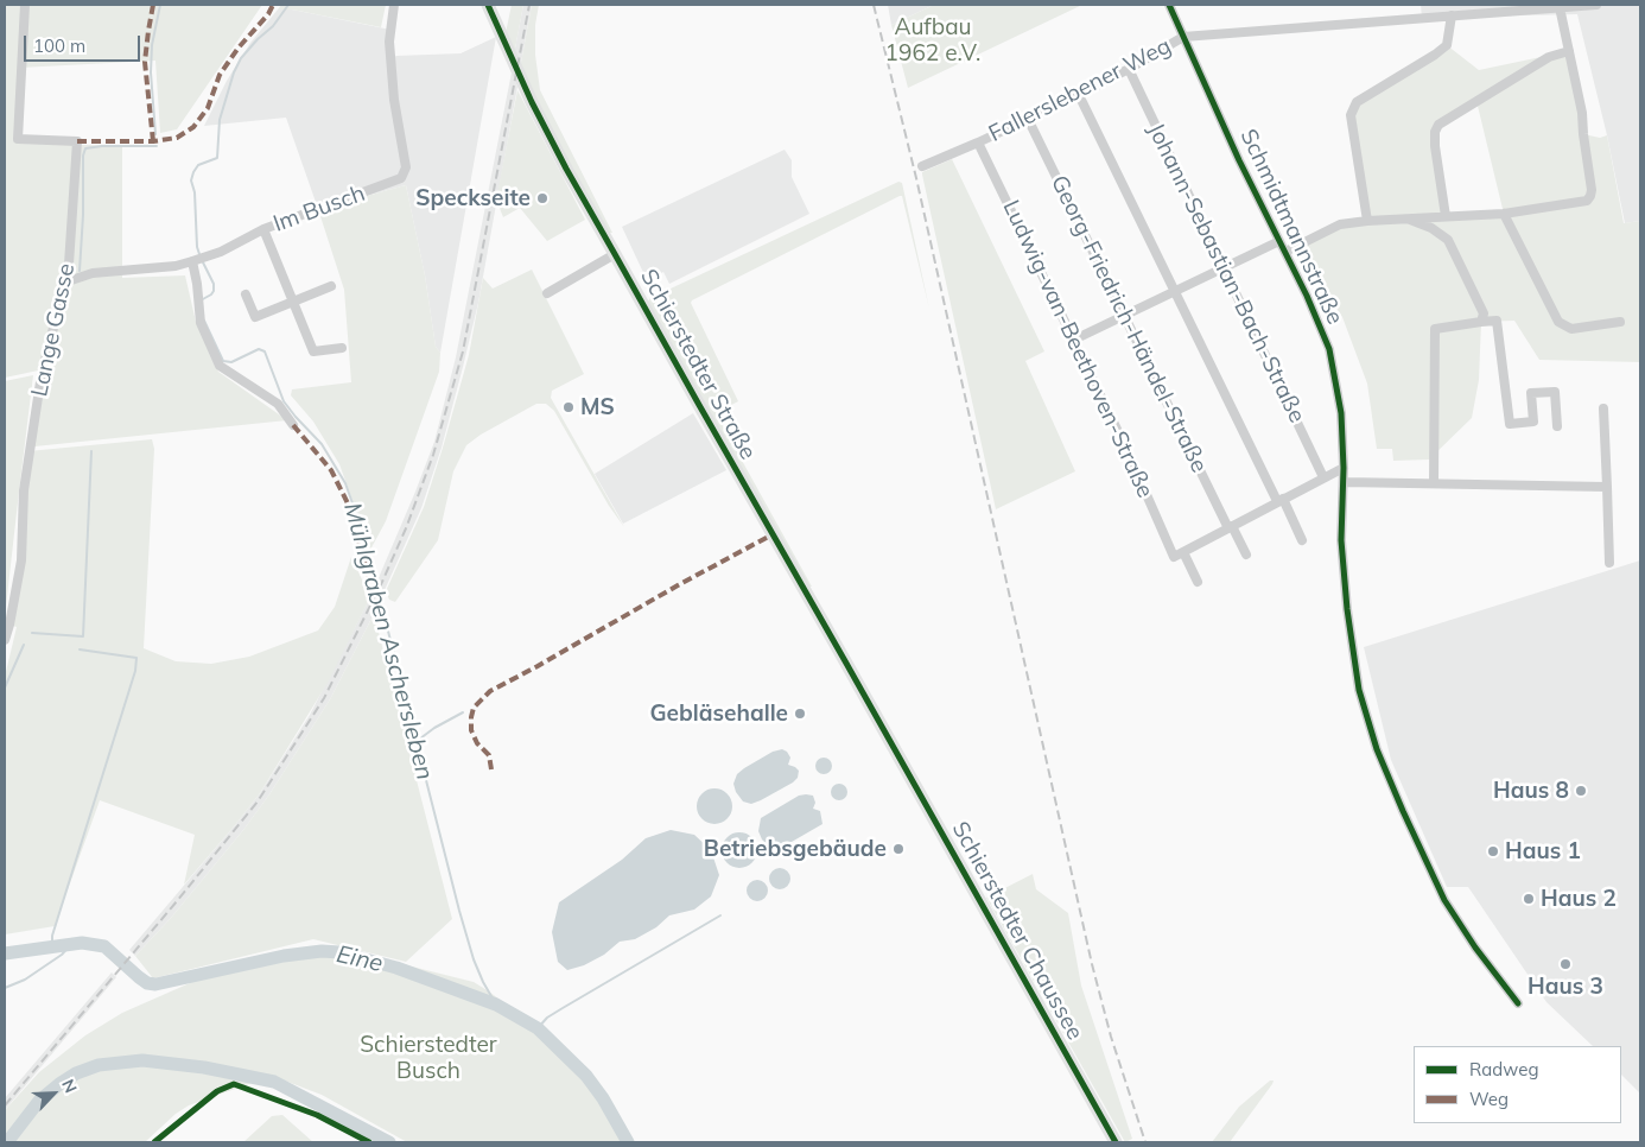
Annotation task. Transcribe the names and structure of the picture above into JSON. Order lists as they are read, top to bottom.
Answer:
{
  "streets": {
    "street": [
      "Fallerslebener Weg",
      "Im Busch",
      "Schmidtmannstraße",
      "Johann-Sebastian-Bach-Straße",
      "Georg-Friedrich-Händel-Straße",
      "Lange Gasse",
      "Ludwig-van-Beethoven-Straße",
      "Schierstedter Straße",
      "Schierstedter Chaussee"
    ]
  },
  "crossings": [
    ["Fallerslebener Weg", "Schmidtmannstraße"],
    ["Fallerslebener Weg", "Johann-Sebastian-Bach-Straße"],
    ["Fallerslebener Weg", "Georg-Friedrich-Händel-Straße"],
    ["Fallerslebener Weg", "Ludwig-van-Beethoven-Straße"],
    ["Im Busch", "Lange Gasse"],
    ["Schierstedter Straße", "Schierstedter Chaussee"]
  ],
  "water": ["Mühlgraben Aschersleben", "Eine"],
  "parks": ["Aufbau 1962 e.V.", "Schierstedter Busch"],
  "places": [
    "Speckseite",
    "MS",
    "Gebläsehalle",
    "Haus 8",
    "Betriebsgebäude",
    "Haus 1",
    "Haus 2",
    "Haus 3"
  ],
  "legend": ["Radweg", "Weg"],
  "scale_bar": "100 m",
  "north": "top right"
}
